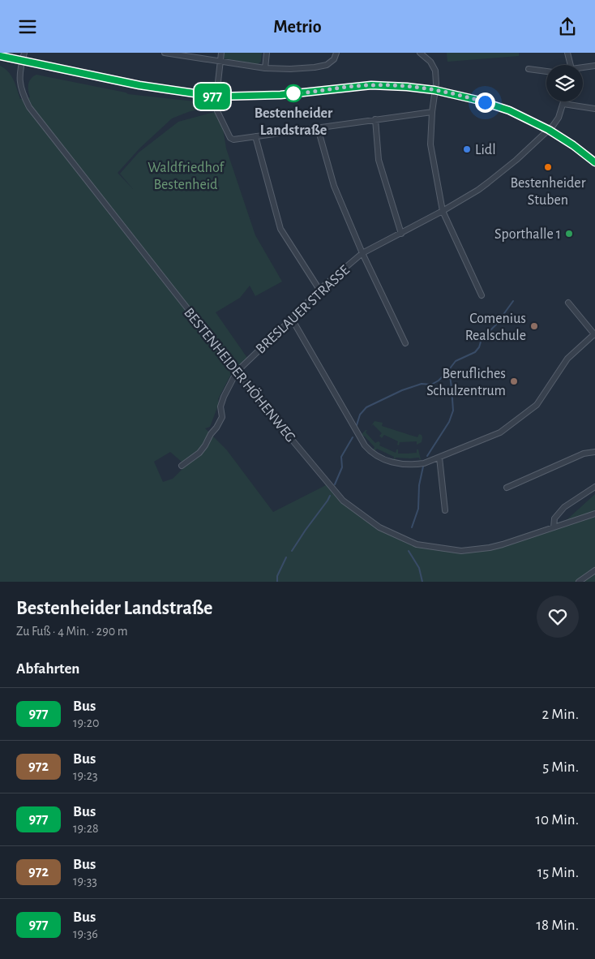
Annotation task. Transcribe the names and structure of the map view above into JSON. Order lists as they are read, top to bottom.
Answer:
{
  "streets": {
    "street": ["BRESLAUER STRASSE", "BESTENHEIDER HÖHENWEG"]
  },
  "crossings": [
    ["BRESLAUER STRASSE", "BESTENHEIDER HÖHENWEG"]
  ],
  "parks": ["Waldfriedhof Bestenheid"],
  "places": [
    "Bestenheider Landstraße",
    "Lidl",
    "Bestenheider Stuben",
    "Sporthalle 1",
    "Comenius Realschule",
    "Berufliches Schulzentrum"
  ],
  "lines": ["bus line 977"],
  "page": {
    "header": "Metrio",
    "on_map": "977",
    "heading": [
      ["Bestenheider Landstraße", "Zu Fuß · 4 Min. · 290 m"],
      "Abfahrten"
    ],
    "list": [
      {
        "mark": "977",
        "name": "Bus",
        "note": "19:20",
        "value": "2 Min."
      },
      {
        "mark": "972",
        "name": "Bus",
        "note": "19:23",
        "value": "5 Min."
      },
      {
        "mark": "977",
        "name": "Bus",
        "note": "19:28",
        "value": "10 Min."
      },
      {
        "mark": "972",
        "name": "Bus",
        "note": "19:33",
        "value": "15 Min."
      },
      {
        "mark": "977",
        "name": "Bus",
        "note": "19:36",
        "value": "18 Min."
      }
    ]
  }
}
